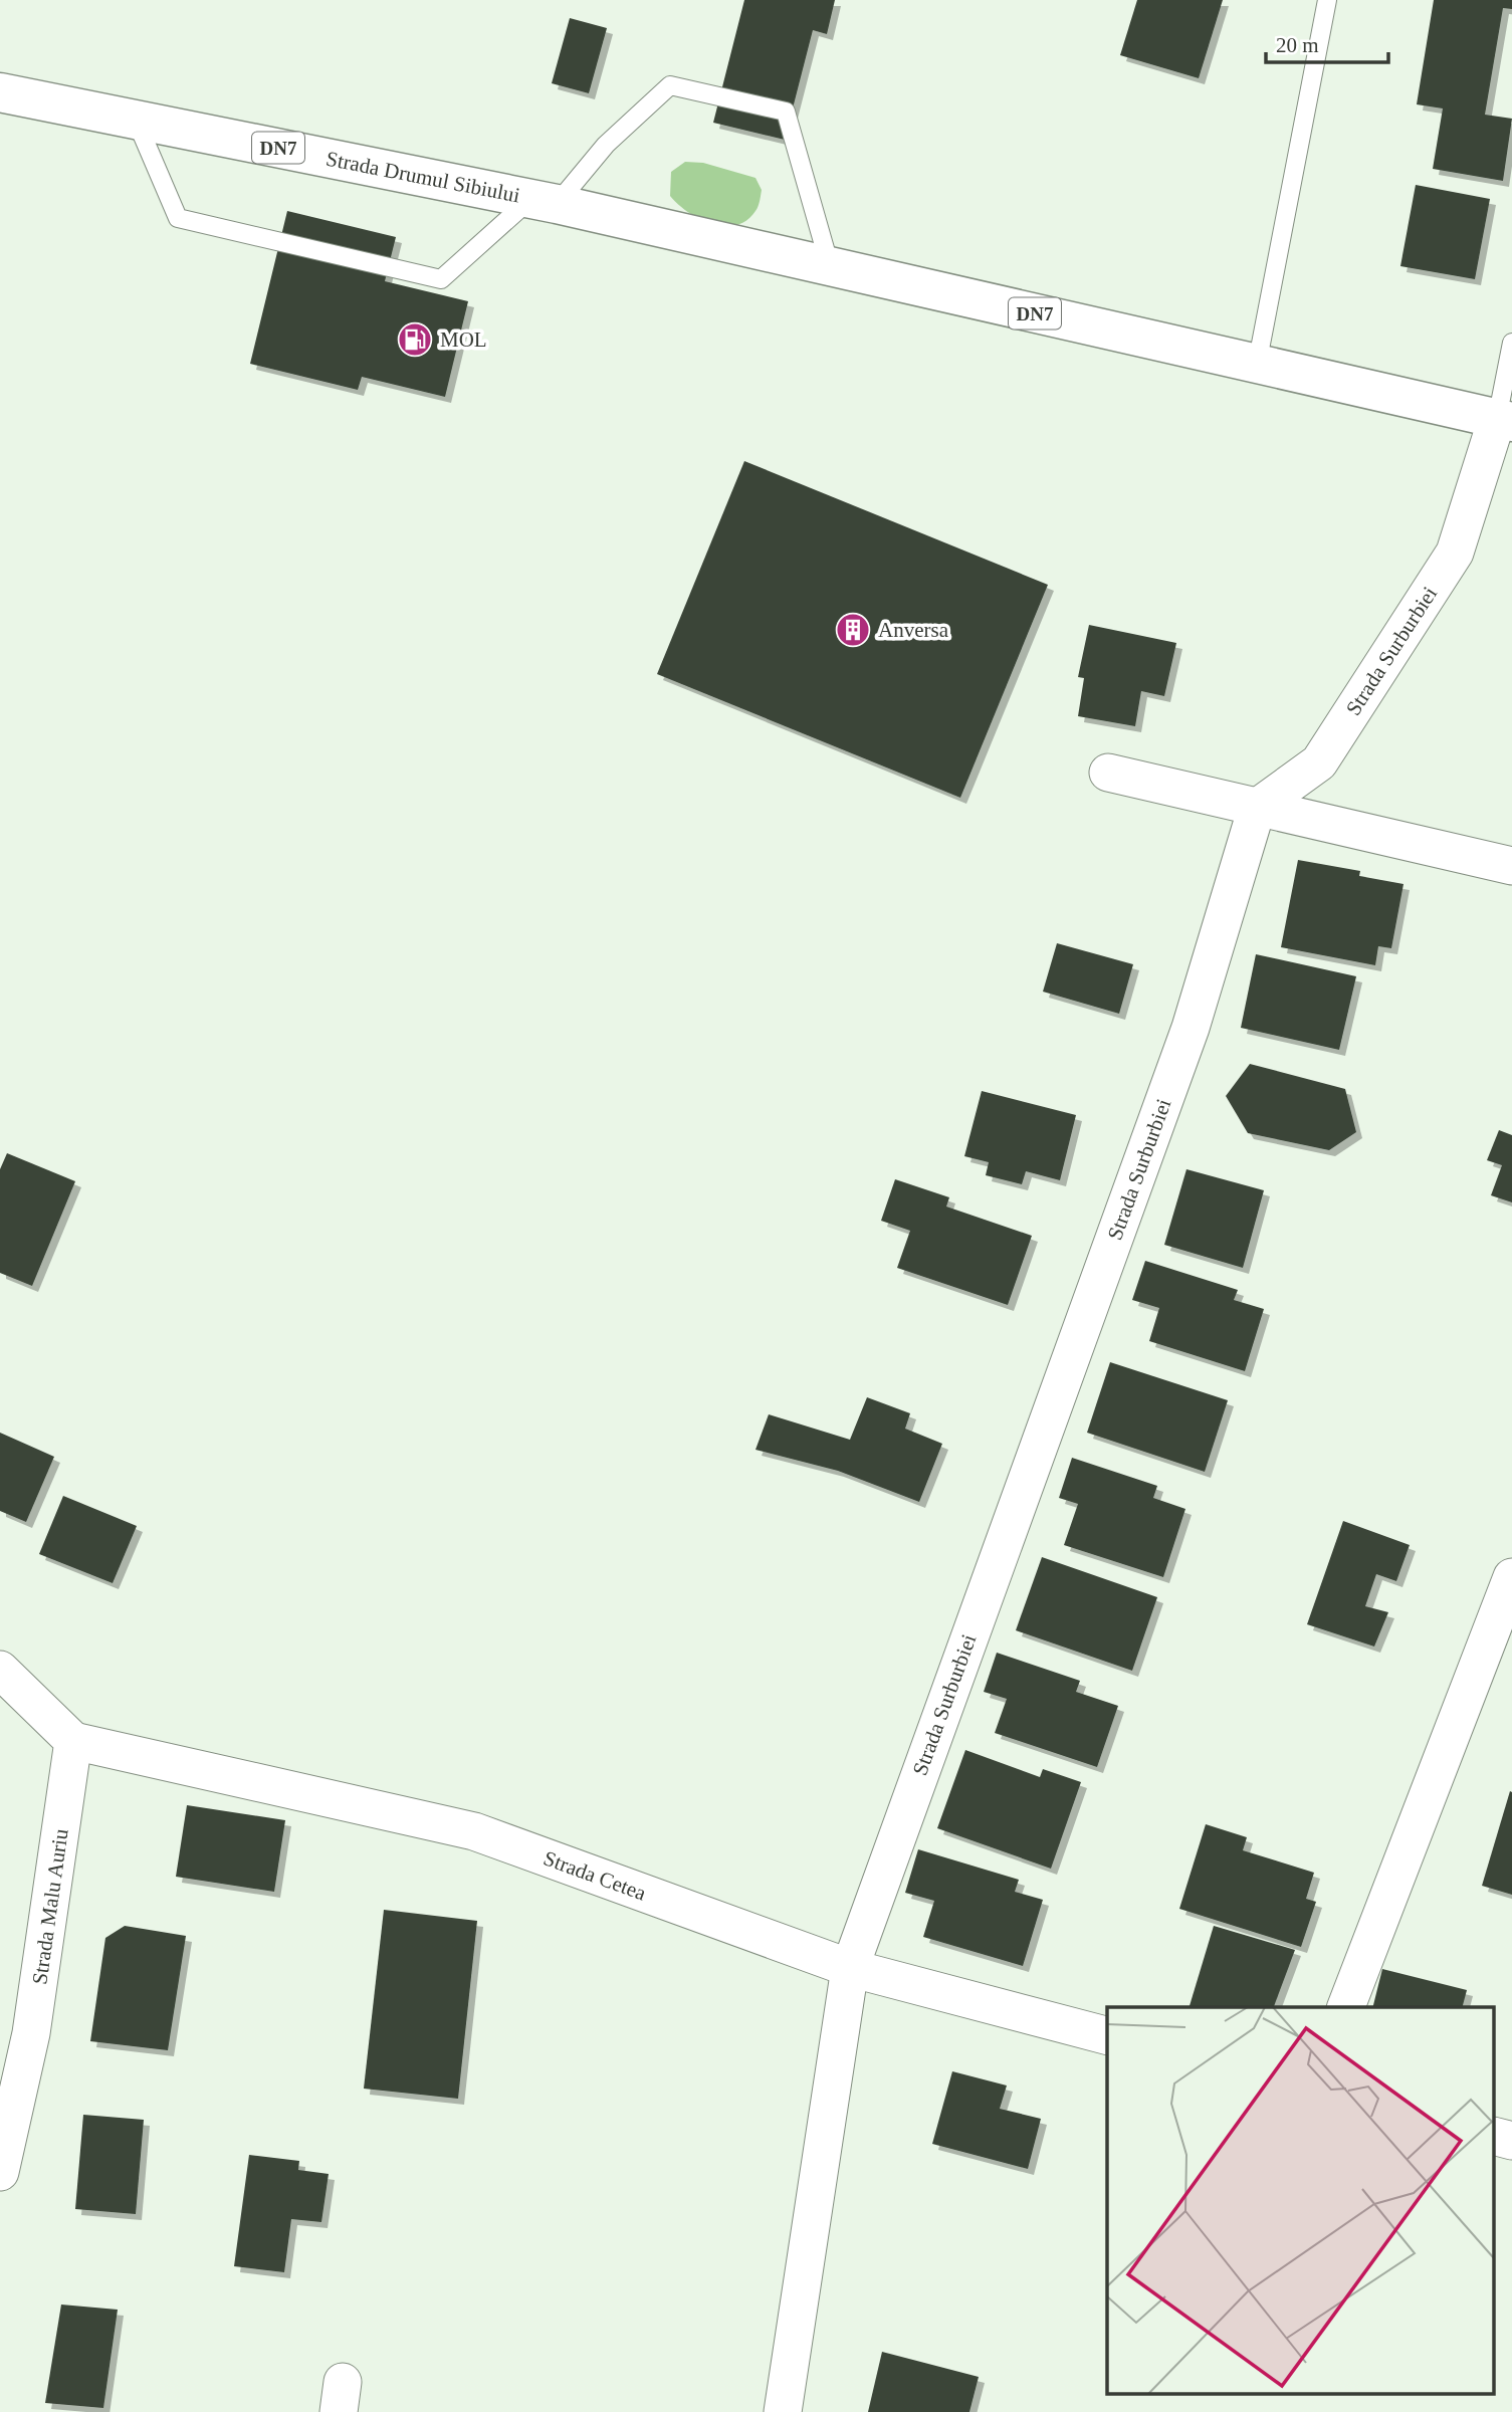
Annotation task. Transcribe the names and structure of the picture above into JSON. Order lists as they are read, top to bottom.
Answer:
{
  "streets": {
    "main road": ["DN7", "Strada Drumul Sibiului"],
    "street": ["Strada Surburbiei", "Strada Cetea", "Strada Malu Auriu"]
  },
  "crossings": [
    ["DN7", "Strada Drumul Sibiului"],
    ["DN7", "Strada Surburbiei"],
    ["Strada Surburbiei", "Strada Cetea"],
    ["Strada Cetea", "Strada Malu Auriu"]
  ],
  "places": {
    "fuel station": ["MOL"],
    "building": ["Anversa"]
  },
  "scale_bar": "20 m"
}
